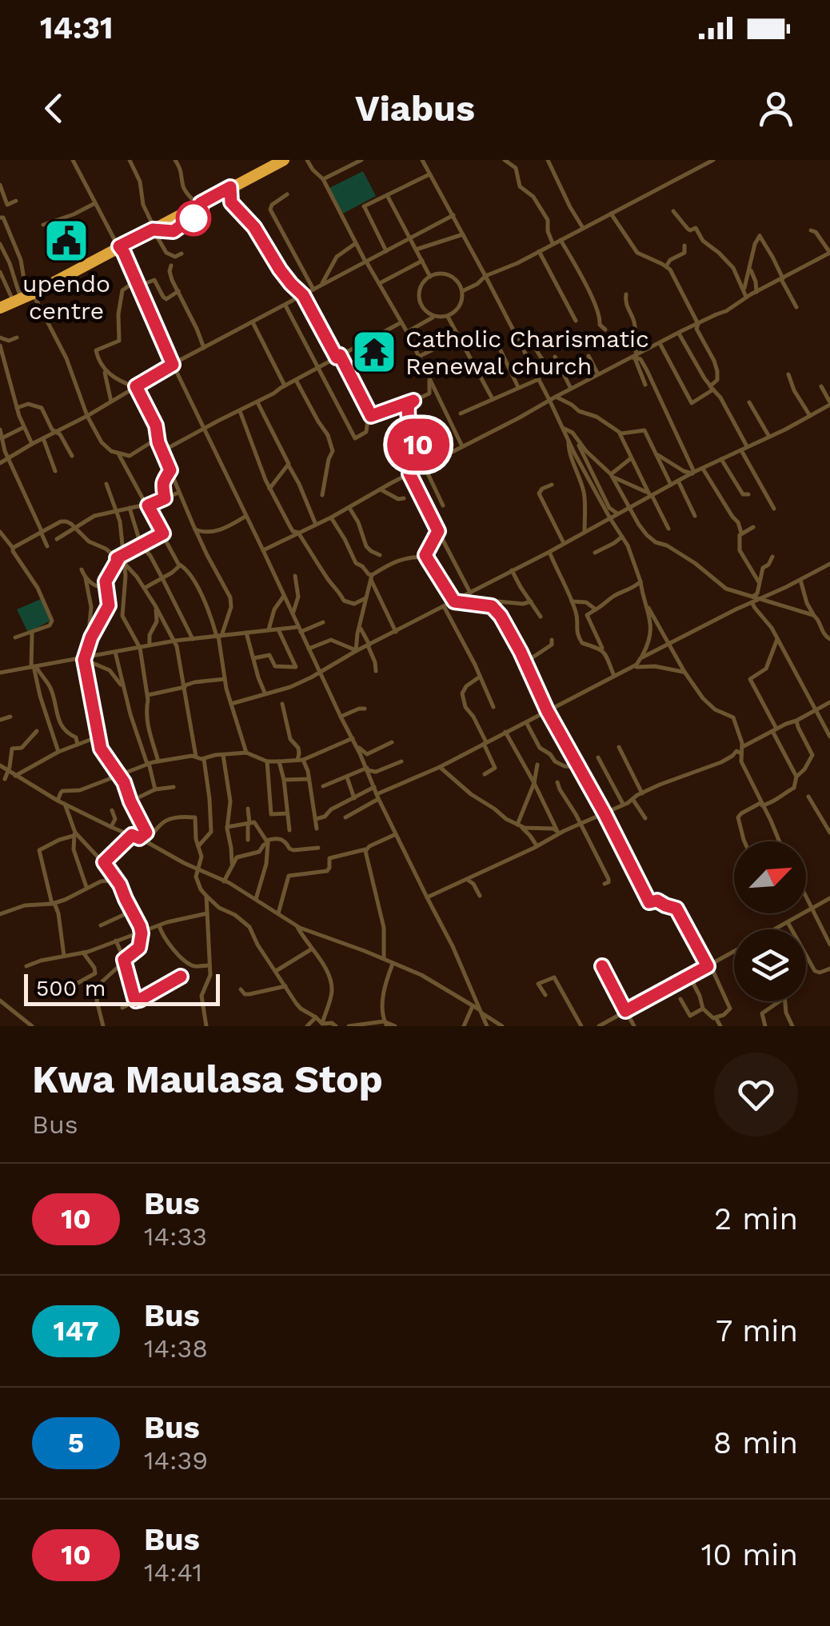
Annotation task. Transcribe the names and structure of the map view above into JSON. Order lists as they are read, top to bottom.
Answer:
{
  "places": {
    "public building": ["upendo centre"],
    "temple": ["Catholic Charismatic Renewal church"]
  },
  "lines": ["bus line 10"],
  "scale_bar": "500 m",
  "north": "top right",
  "page": {
    "status": "14:31",
    "header": "Viabus",
    "on_map": "10",
    "scale": "500 m",
    "heading": ["Kwa Maulasa Stop", "Bus"],
    "list": [
      {
        "mark": "10",
        "name": "Bus",
        "note": "14:33",
        "value": "2 min"
      },
      {
        "mark": "147",
        "name": "Bus",
        "note": "14:38",
        "value": "7 min"
      },
      {
        "mark": "5",
        "name": "Bus",
        "note": "14:39",
        "value": "8 min"
      },
      {
        "mark": "10",
        "name": "Bus",
        "note": "14:41",
        "value": "10 min"
      }
    ]
  }
}
